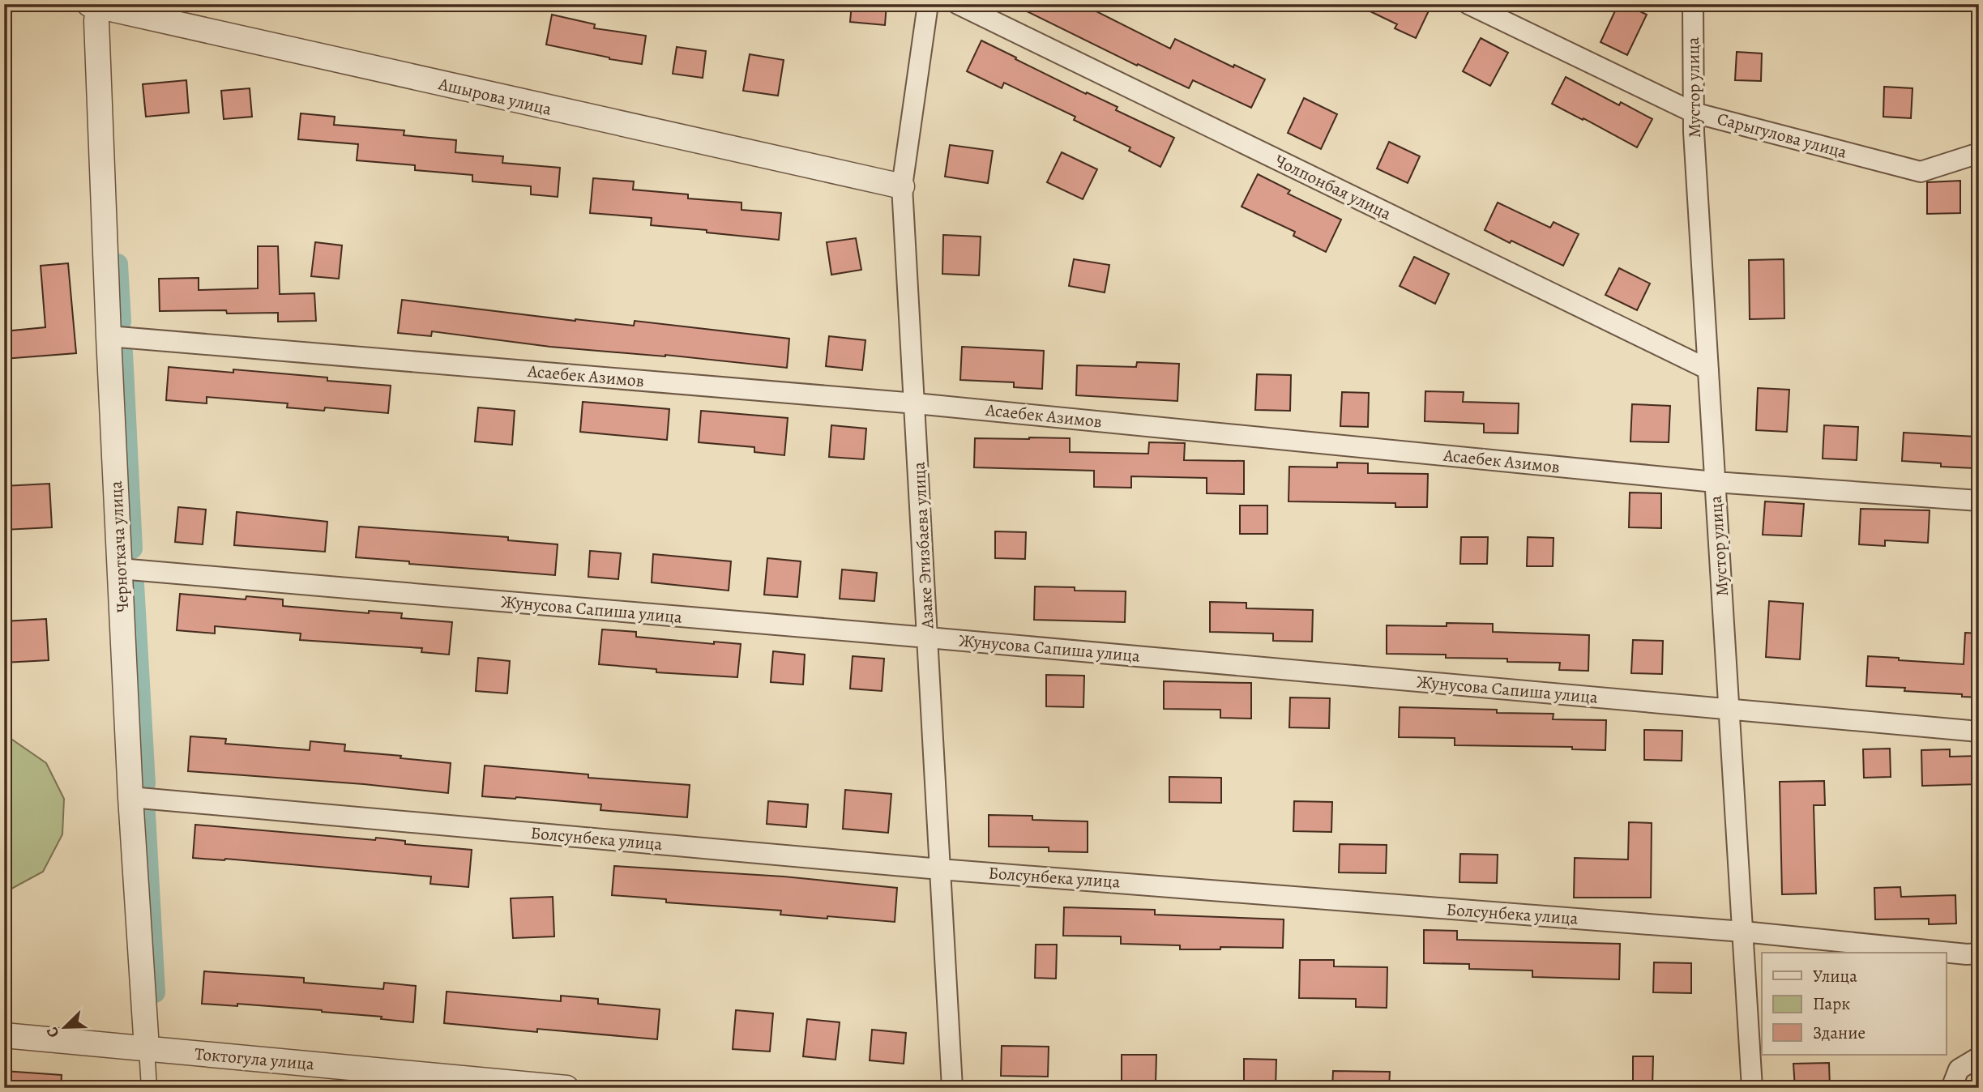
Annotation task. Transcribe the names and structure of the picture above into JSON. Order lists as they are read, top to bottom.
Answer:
{
  "streets": {
    "street": [
      "Мустор улица",
      "Ашырова улица",
      "Сарыгулова улица",
      "Чолпонбая улица",
      "Асаебек Азимов",
      "Азаке Эгизбаева улица",
      "Черноткача улица",
      "Жунусова Сапиша улица",
      "Болсунбека улица",
      "Токтогула улица"
    ]
  },
  "crossings": [
    ["Мустор улица", "Сарыгулова улица"],
    ["Мустор улица", "Чолпонбая улица"],
    ["Мустор улица", "Асаебек Азимов"],
    ["Мустор улица", "Жунусова Сапиша улица"],
    ["Мустор улица", "Болсунбека улица"],
    ["Ашырова улица", "Азаке Эгизбаева улица"],
    ["Ашырова улица", "Черноткача улица"],
    ["Асаебек Азимов", "Азаке Эгизбаева улица"],
    ["Асаебек Азимов", "Черноткача улица"],
    ["Азаке Эгизбаева улица", "Жунусова Сапиша улица"],
    ["Азаке Эгизбаева улица", "Болсунбека улица"],
    ["Черноткача улица", "Жунусова Сапиша улица"],
    ["Черноткача улица", "Болсунбека улица"],
    ["Черноткача улица", "Токтогула улица"]
  ],
  "legend": ["Улица", "Парк", "Здание"],
  "north": "bottom left"
}
